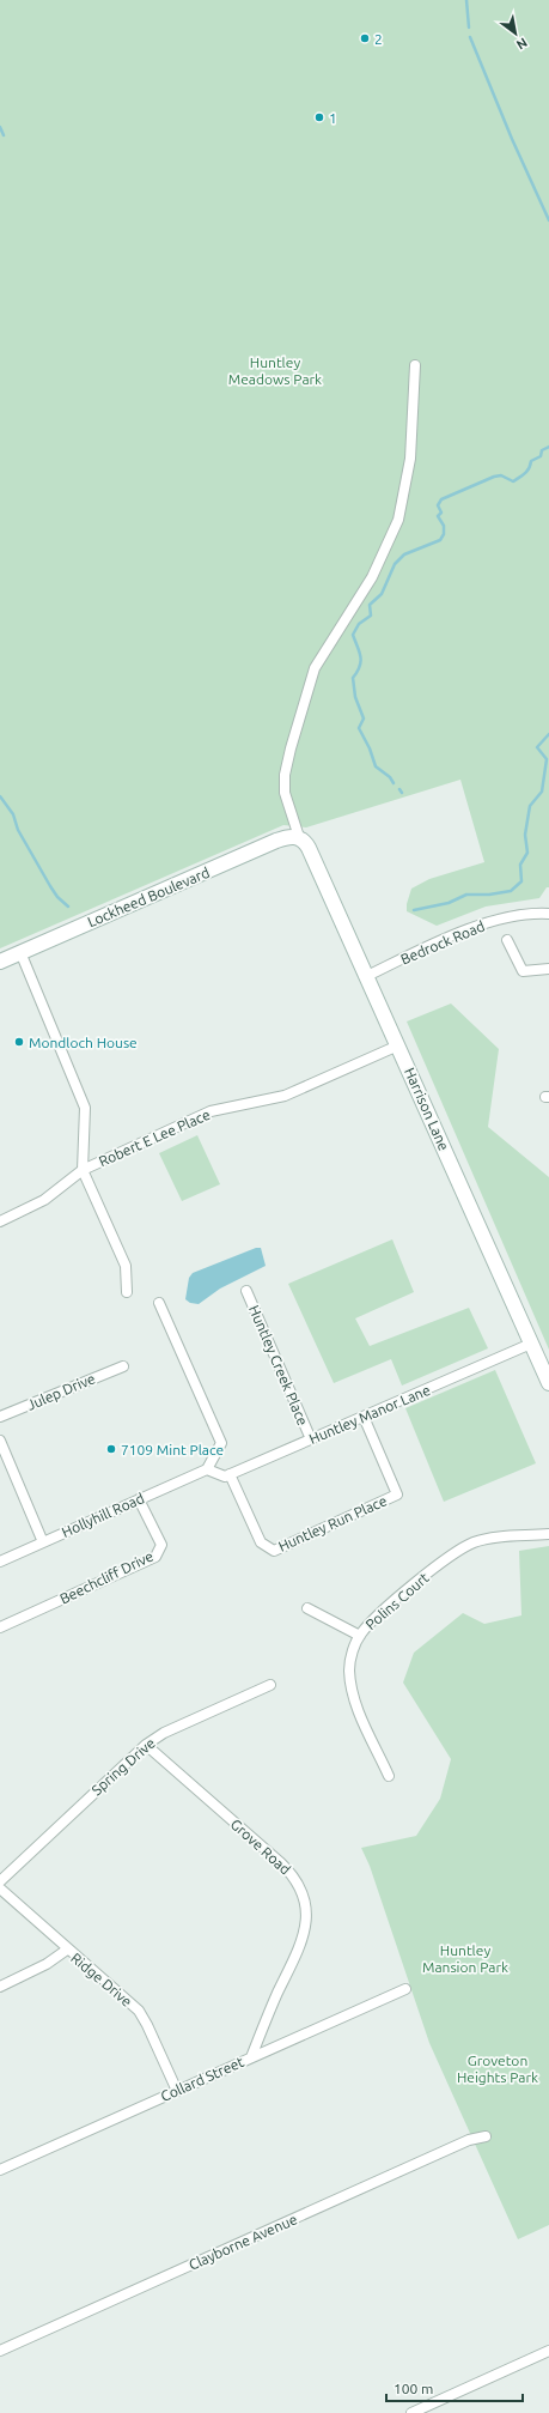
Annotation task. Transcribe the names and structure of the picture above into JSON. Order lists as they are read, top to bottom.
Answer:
{
  "streets": {
    "street": [
      "Lockheed Boulevard",
      "Bedrock Road",
      "Harrison Lane",
      "Robert E Lee Place",
      "Huntley Creek Place",
      "Julep Drive",
      "Huntley Manor Lane",
      "Hollyhill Road",
      "Huntley Run Place",
      "Beechcliff Drive",
      "Polins Court",
      "Spring Drive",
      "Grove Road",
      "Ridge Drive",
      "Collard Street",
      "Clayborne Avenue"
    ]
  },
  "crossings": [
    ["Lockheed Boulevard", "Harrison Lane"],
    ["Bedrock Road", "Harrison Lane"],
    ["Harrison Lane", "Robert E Lee Place"],
    ["Harrison Lane", "Huntley Manor Lane"],
    ["Huntley Creek Place", "Huntley Manor Lane"],
    ["Huntley Manor Lane", "Huntley Run Place"],
    ["Hollyhill Road", "Beechcliff Drive"],
    ["Spring Drive", "Grove Road"],
    ["Grove Road", "Collard Street"],
    ["Ridge Drive", "Collard Street"]
  ],
  "parks": ["Huntley Meadows Park", "Huntley Mansion Park", "Groveton Heights Park"],
  "places": [
    "2",
    "1",
    "Mondloch House",
    "7109 Mint Place"
  ],
  "scale_bar": "100 m",
  "north": "bottom right"
}
